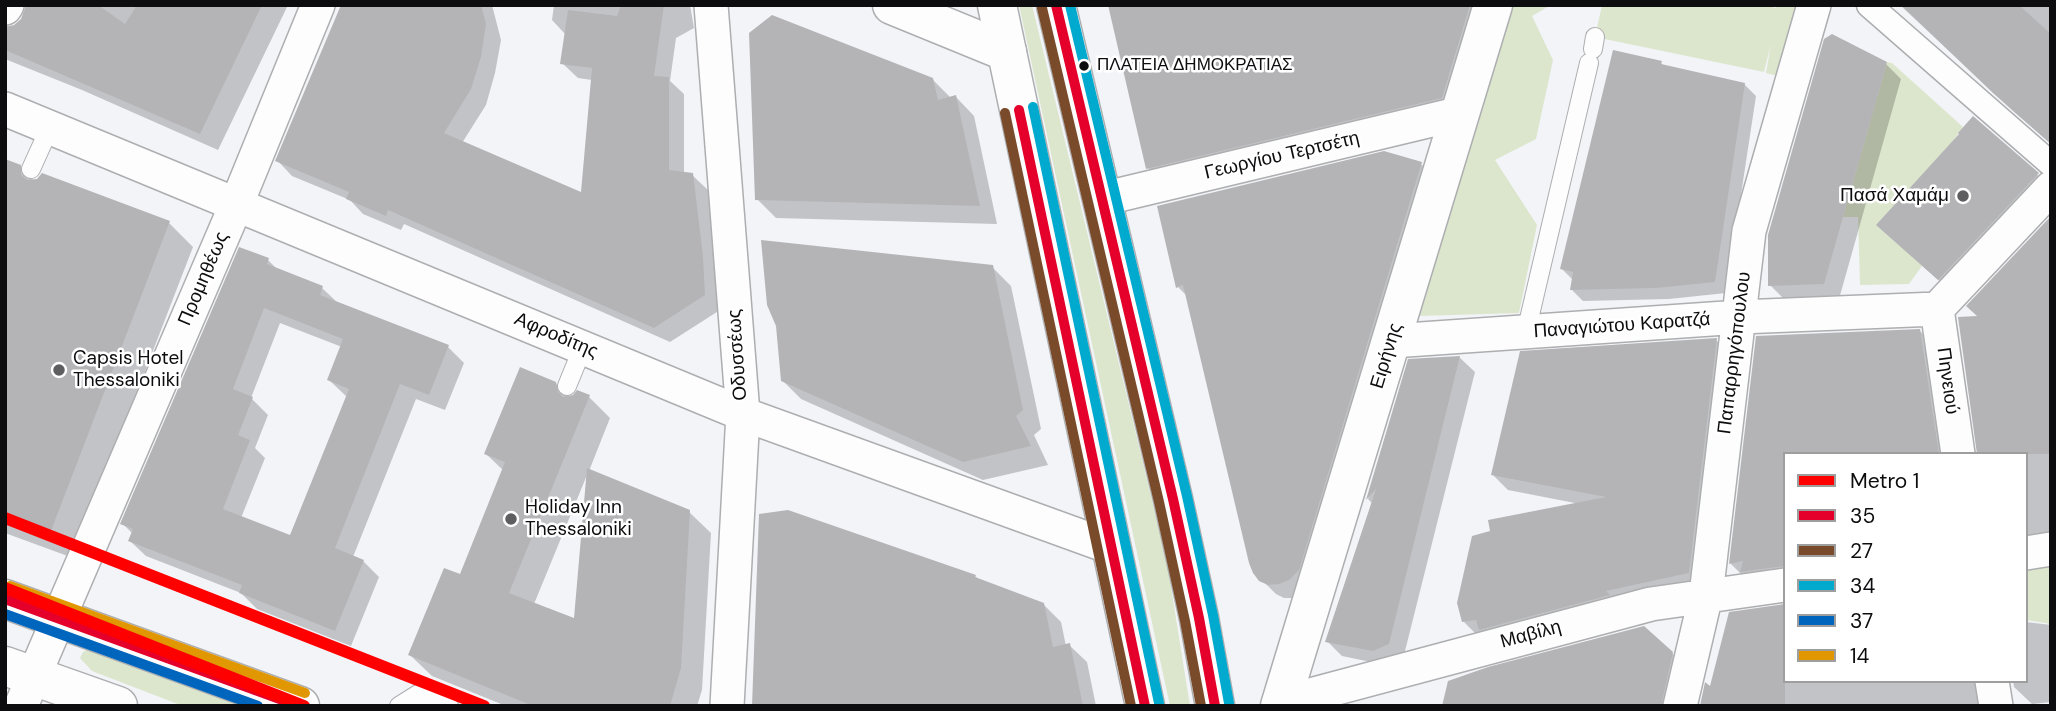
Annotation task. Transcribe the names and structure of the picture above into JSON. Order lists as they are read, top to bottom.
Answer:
{
  "streets": {
    "main road": ["Ειρήνης"],
    "street": [
      "Γεωργίου Τερτσέτη",
      "Προμηθέως",
      "Παναγιώτου Καρατζά",
      "Αφροδίτης",
      "Παπαρρηγόπουλου",
      "Οδυσσέως",
      "Πηνειού",
      "Μαβίλη"
    ]
  },
  "crossings": [
    ["Γεωργίου Τερτσέτη", "Ειρήνης"],
    ["Προμηθέως", "Αφροδίτης"],
    ["Παναγιώτου Καρατζά", "Παπαρρηγόπουλου"],
    ["Παναγιώτου Καρατζά", "Ειρήνης"],
    ["Παναγιώτου Καρατζά", "Πηνειού"],
    ["Αφροδίτης", "Οδυσσέως"],
    ["Παπαρρηγόπουλου", "Μαβίλη"],
    ["Ειρήνης", "Μαβίλη"]
  ],
  "places": [
    "ΠΛΑΤΕΙΑ ΔΗΜΟΚΡΑΤΙΑΣ",
    "Πασά Χαμάμ",
    "Capsis Hotel Thessaloniki",
    "Holiday Inn Thessaloniki"
  ],
  "lines": [
    "transit line 35",
    "transit line 34",
    "transit line 27",
    "metro line 1",
    "transit line 14",
    "transit line 37"
  ],
  "legend": [
    "Metro 1",
    "35",
    "27",
    "34",
    "37",
    "14"
  ]
}
